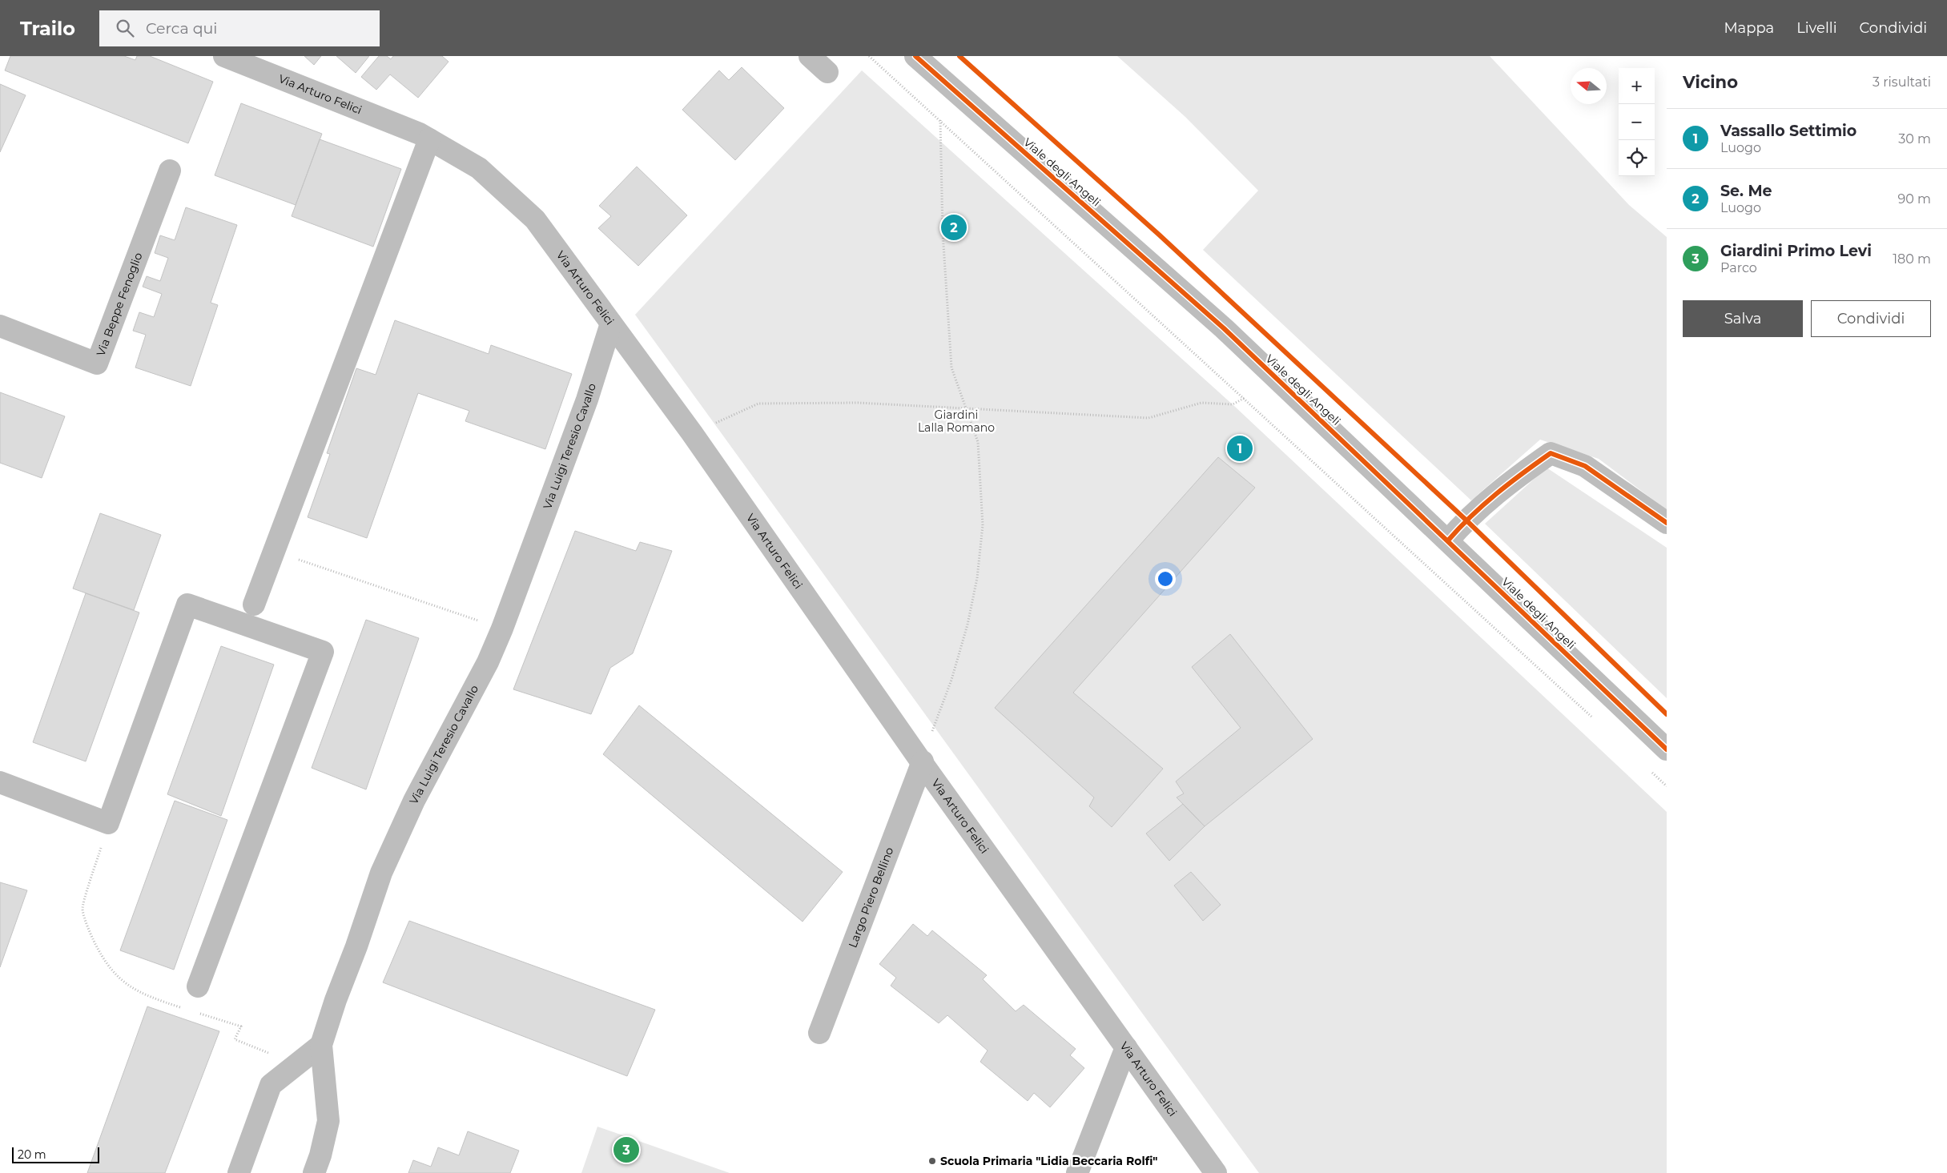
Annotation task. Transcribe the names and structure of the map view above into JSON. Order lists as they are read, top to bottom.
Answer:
{
  "streets": {
    "street": [
      "Via Arturo Felici",
      "Viale degli Angeli",
      "Via Beppe Fenoglio",
      "Via Luigi Teresio Cavallo",
      "Largo Piero Bellino"
    ]
  },
  "crossings": [
    ["Via Arturo Felici", "Via Luigi Teresio Cavallo"],
    ["Via Arturo Felici", "Largo Piero Bellino"]
  ],
  "parks": ["Giardini Lalla Romano"],
  "places": ["Scuola Primaria \"Lidia Beccaria Rolfi\""],
  "scale_bar": "20 m",
  "north": "left",
  "page": {
    "header": "Trailo",
    "search": "Cerca qui",
    "nav": ["Mappa", "Livelli", "Condividi"],
    "heading": ["Vicino", "3 risultati"],
    "map_buttons": ["+", "−"],
    "list": [
      {
        "mark": "1",
        "name": "Vassallo Settimio",
        "note": "Luogo",
        "value": "30 m"
      },
      {
        "mark": "2",
        "name": "Se. Me",
        "note": "Luogo",
        "value": "90 m"
      },
      {
        "mark": "3",
        "name": "Giardini Primo Levi",
        "note": "Parco",
        "value": "180 m"
      }
    ],
    "pins": ["2", "1", "3"],
    "buttons": ["Salva", "Condividi"],
    "scale": "20 m"
  }
}
